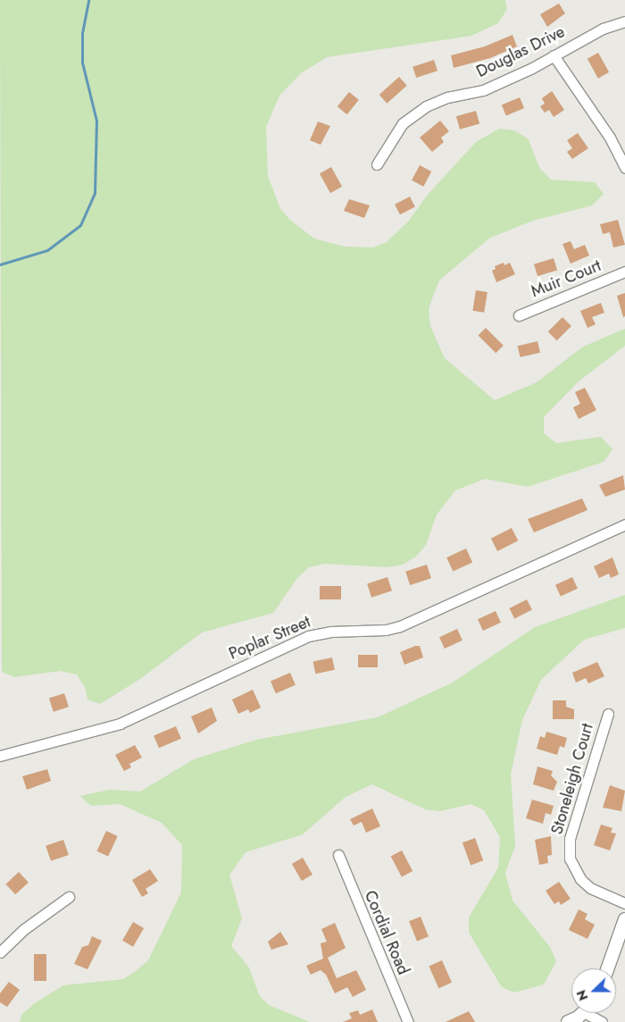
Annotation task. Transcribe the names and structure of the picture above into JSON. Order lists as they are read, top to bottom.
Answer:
{
  "streets": {
    "street": [
      "Douglas Drive",
      "Muir Court",
      "Poplar Street",
      "Stoneleigh Court",
      "Cordial Road"
    ]
  },
  "north": "left"
}
